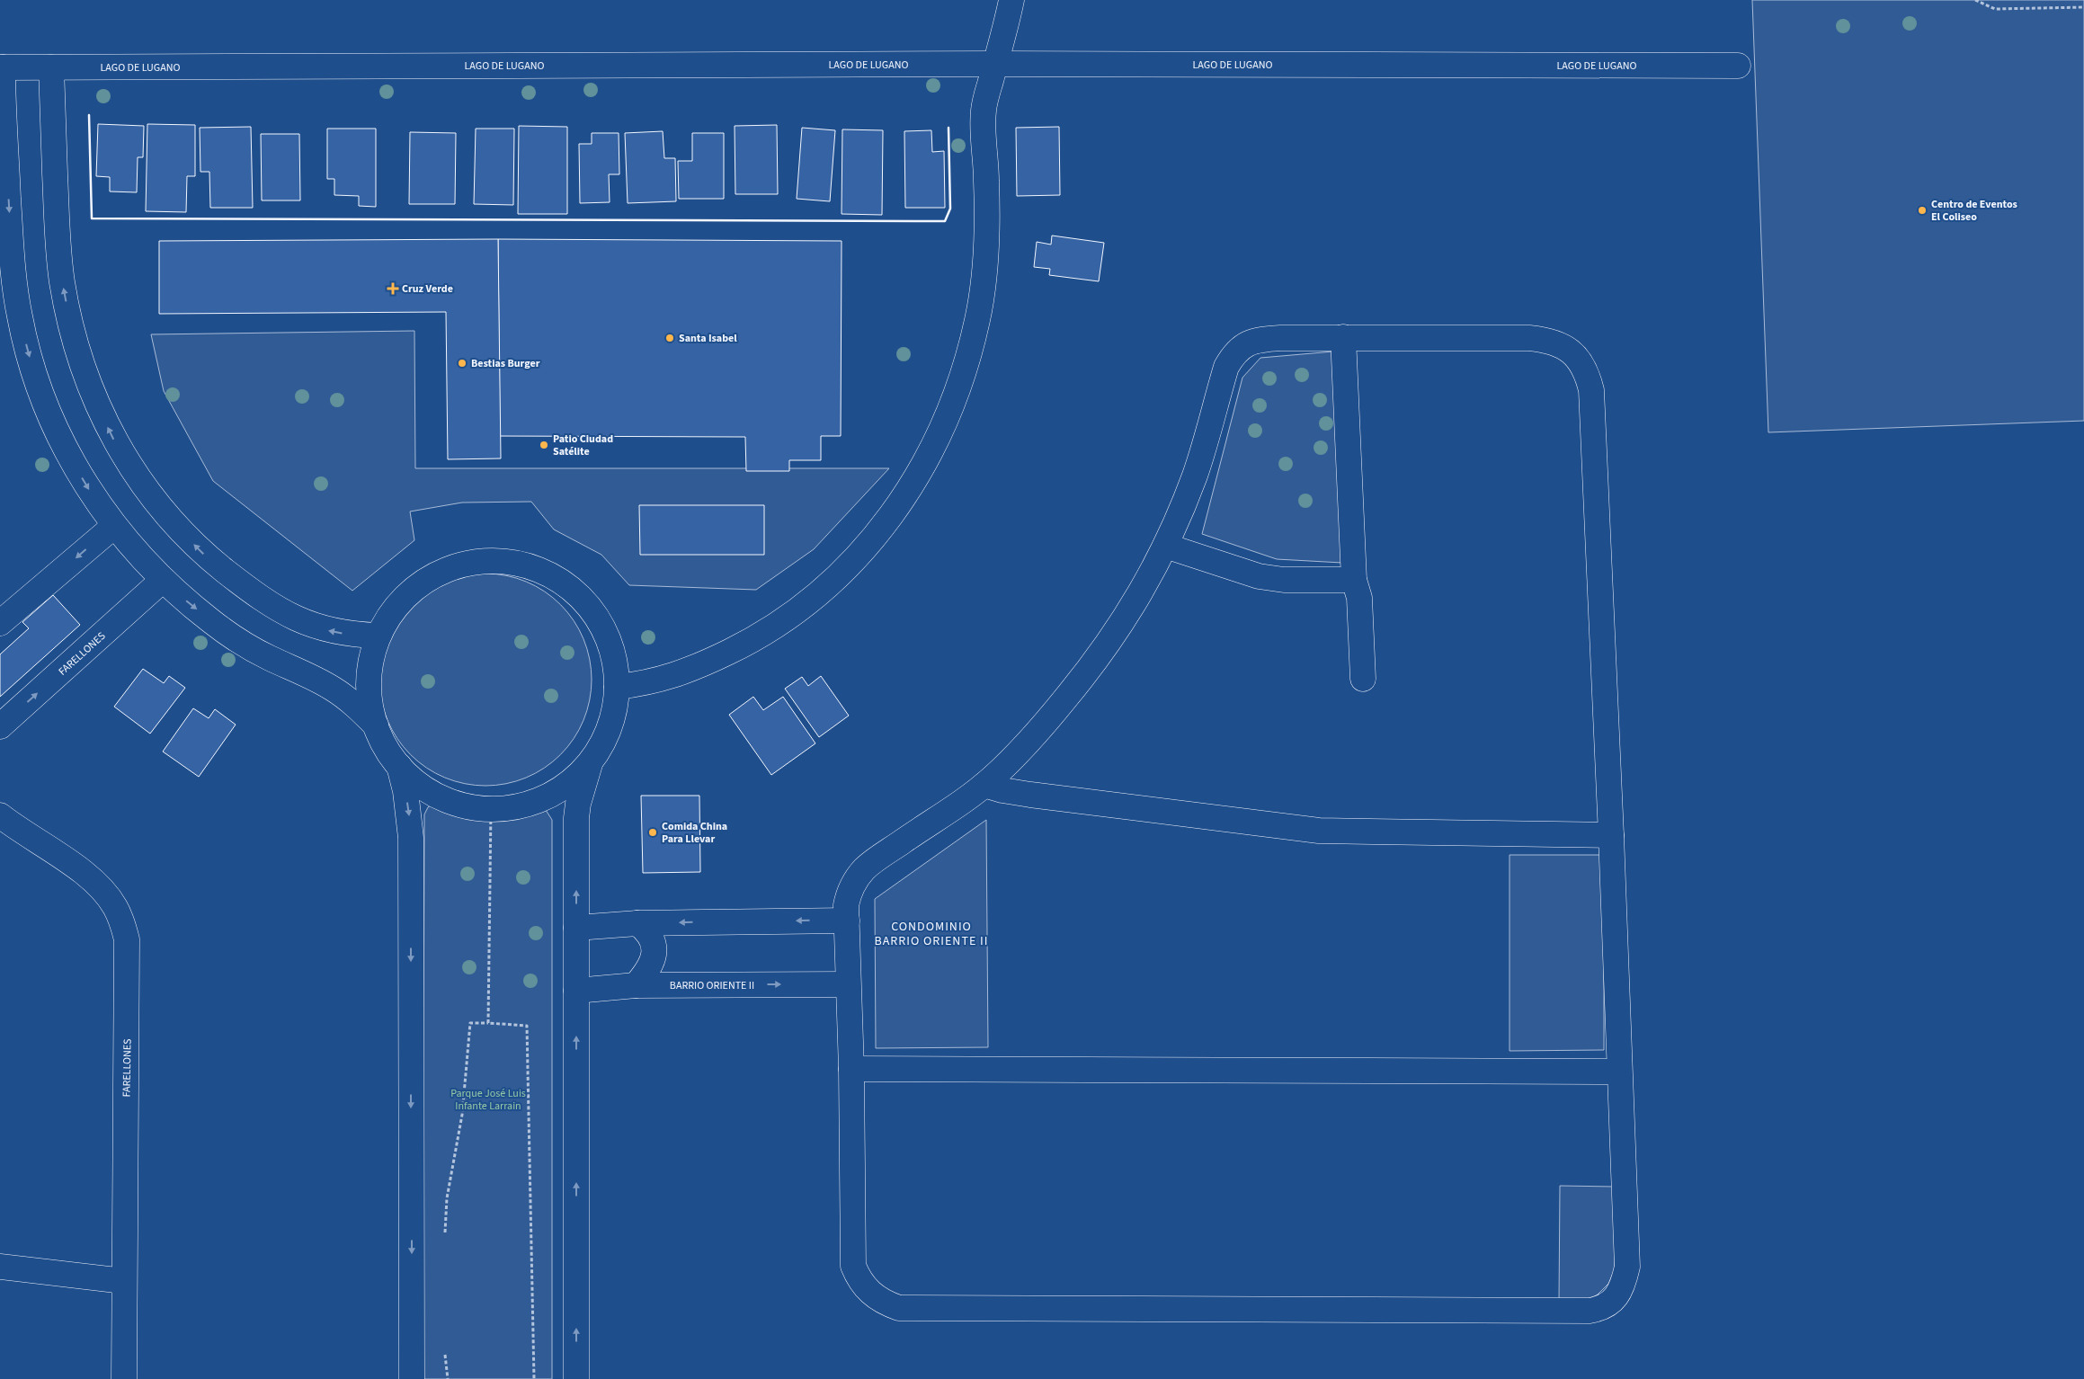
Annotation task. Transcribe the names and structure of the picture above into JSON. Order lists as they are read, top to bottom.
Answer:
{
  "streets": {
    "street": ["LAGO DE LUGANO", "FARELLONES", "BARRIO ORIENTE II"]
  },
  "districts": ["CONDOMINIO BARRIO ORIENTE II"],
  "parks": ["Parque José Luis Infante Larrain"],
  "places": {
    "other": [
      "Centro de Eventos El Coliseo",
      "Santa Isabel",
      "Bestias Burger",
      "Patio Ciudad Satélite",
      "Comida China Para Llevar"
    ],
    "health": ["Cruz Verde"]
  }
}
